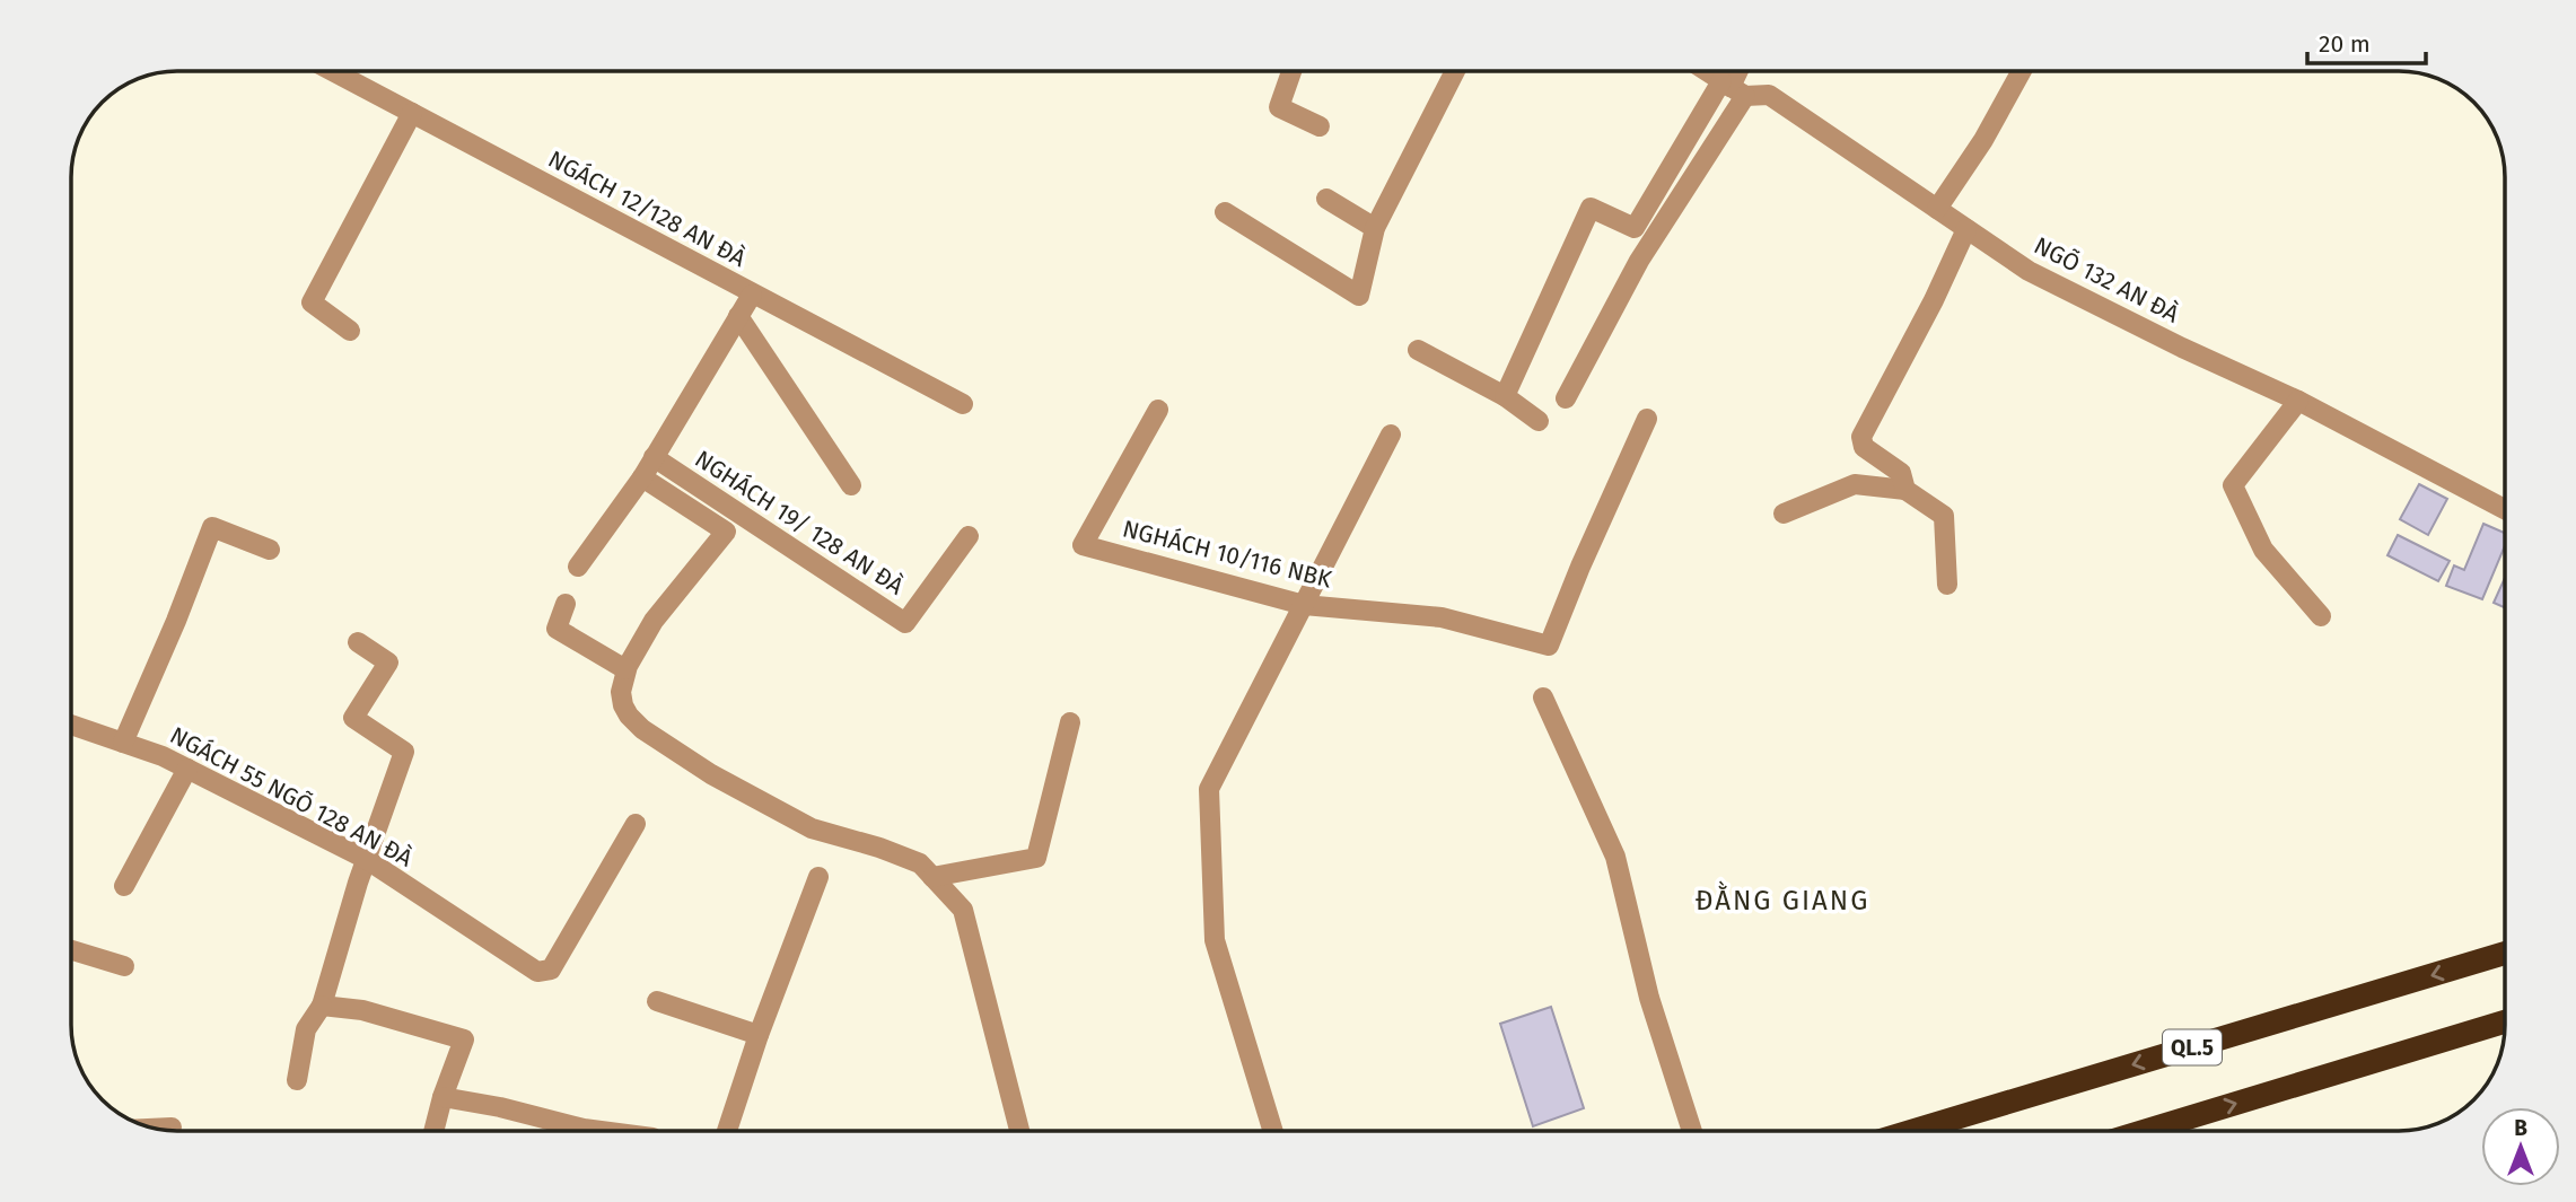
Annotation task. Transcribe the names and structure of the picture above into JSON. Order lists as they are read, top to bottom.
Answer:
{
  "streets": {
    "highway": ["QL.5"],
    "lane": [
      "NGÁCH 12/128 AN ĐÀ",
      "NGÕ 132 AN ĐÀ",
      "NGHÁCH 19/ 128 AN ĐÀ",
      "NGHÁCH 10/116 NBK",
      "NGÁCH 55 NGÕ 128 AN ĐÀ"
    ]
  },
  "districts": ["ĐẰNG GIANG"],
  "scale_bar": "20 m",
  "north": "top"
}
